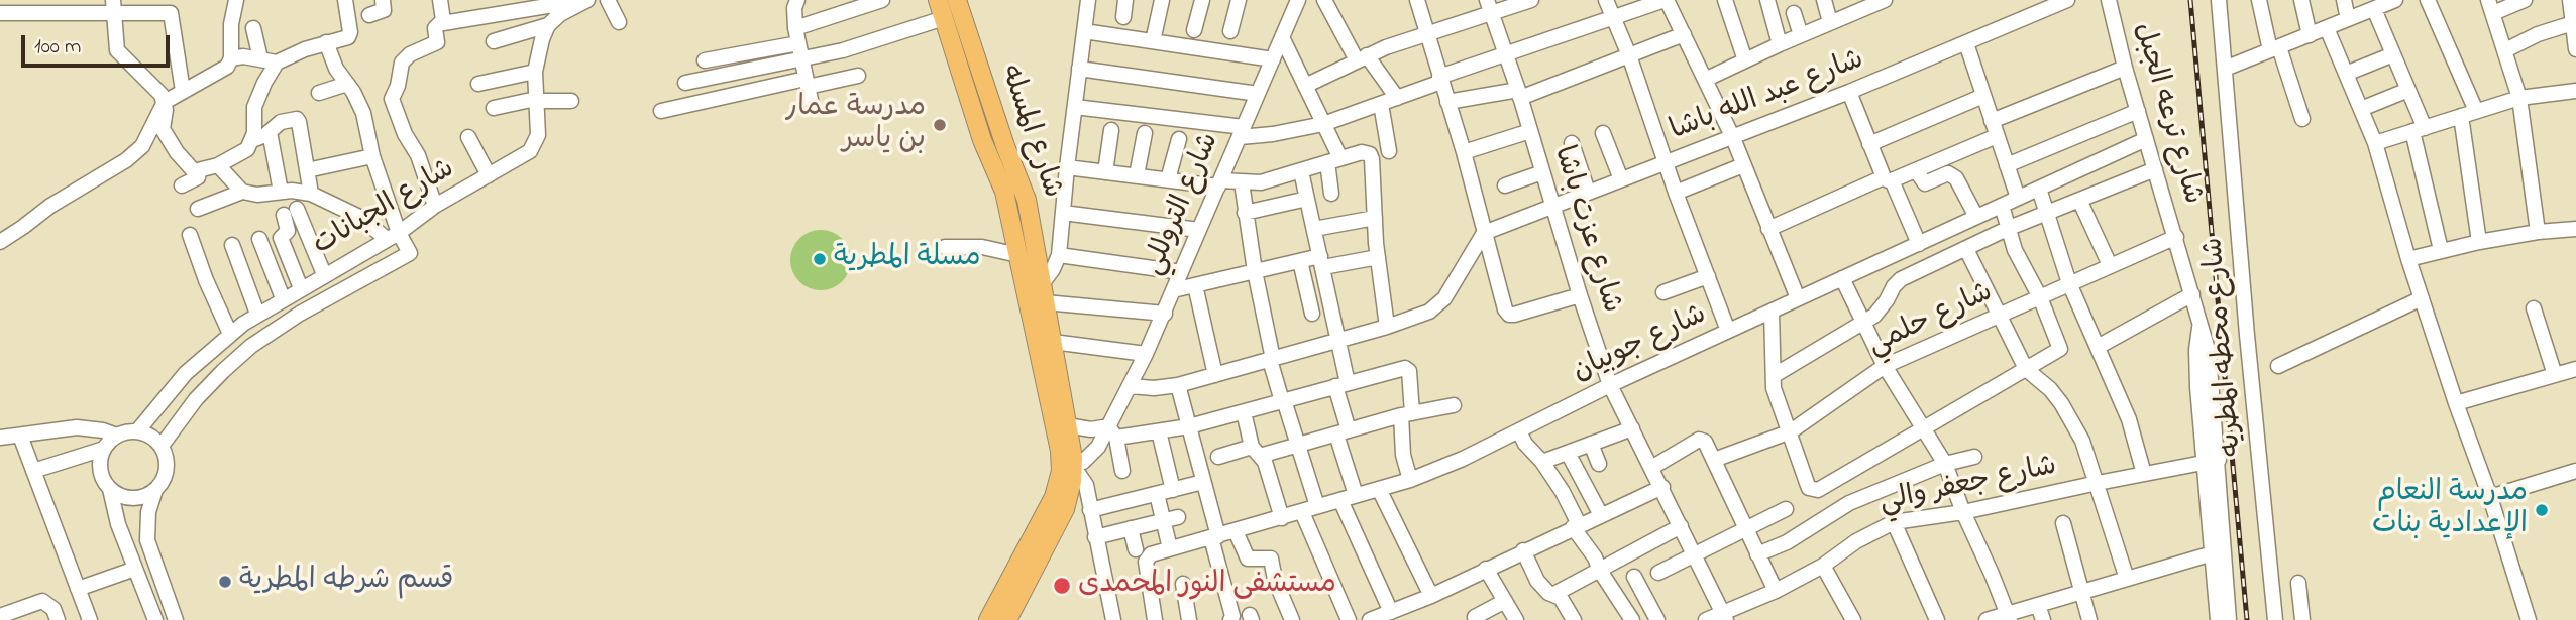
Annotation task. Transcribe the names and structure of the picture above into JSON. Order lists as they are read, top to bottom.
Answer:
{
  "streets": {
    "main road": ["شارع المسله"],
    "street": [
      "شارع عبد الله باشا",
      "شارع ترعه الجبل",
      "شارع التروللي",
      "شارع الجبانات",
      "شارع عزت باشا",
      "شارع حلمي",
      "شارع جوبيان",
      "شارع محطه المطريه",
      "شارع جعفر والي"
    ]
  },
  "crossings": [
    ["شارع عبد الله باشا", "شارع عزت باشا"],
    ["شارع ترعه الجبل", "شارع حلمي"],
    ["شارع ترعه الجبل", "شارع جوبيان"],
    ["شارع ترعه الجبل", "شارع جعفر والي"],
    ["شارع المسله", "شارع التروللي"],
    ["شارع عزت باشا", "شارع جوبيان"],
    ["شارع عزت باشا", "شارع جعفر والي"]
  ],
  "places": [
    "مدرسة عمار بن ياسر",
    "مسلة المطرية",
    "مدرسة النعام الإعدادية بنات",
    "قسم شرطه المطرية",
    "مستشفى النور المحمدى"
  ],
  "scale_bar": "100 m"
}
